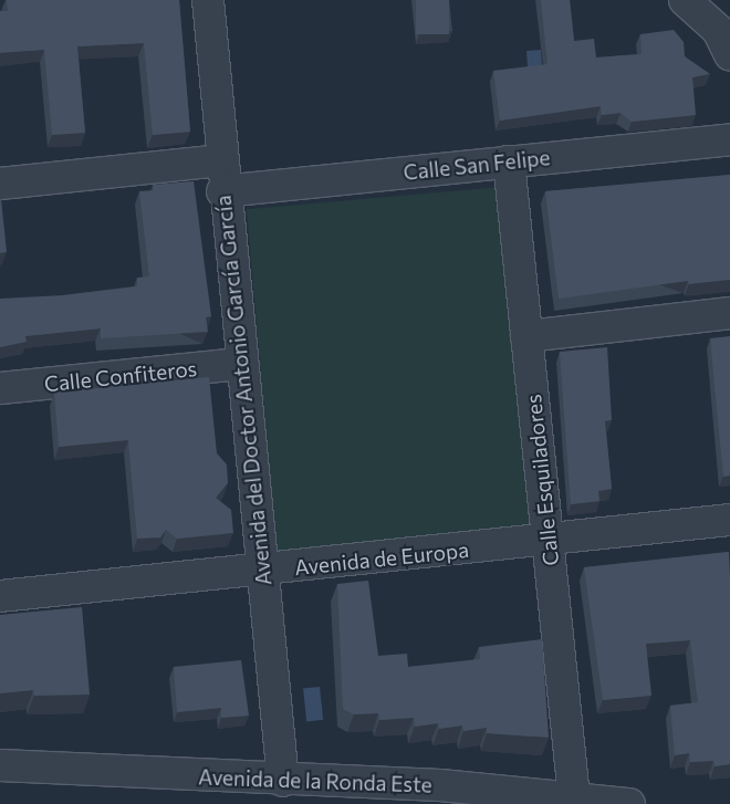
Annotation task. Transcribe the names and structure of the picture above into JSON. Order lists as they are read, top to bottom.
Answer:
{
  "streets": {
    "street": [
      "Calle San Felipe",
      "Calle Confiteros",
      "Avenida del Doctor Antonio García García",
      "Calle Esquiladores",
      "Avenida de Europa",
      "Avenida de la Ronda Este"
    ]
  },
  "crossings": [
    ["Calle San Felipe", "Avenida del Doctor Antonio García García"],
    ["Calle San Felipe", "Calle Esquiladores"],
    ["Calle Confiteros", "Avenida del Doctor Antonio García García"],
    ["Avenida del Doctor Antonio García García", "Avenida de Europa"],
    ["Avenida del Doctor Antonio García García", "Avenida de la Ronda Este"],
    ["Calle Esquiladores", "Avenida de Europa"],
    ["Calle Esquiladores", "Avenida de la Ronda Este"]
  ]
}
